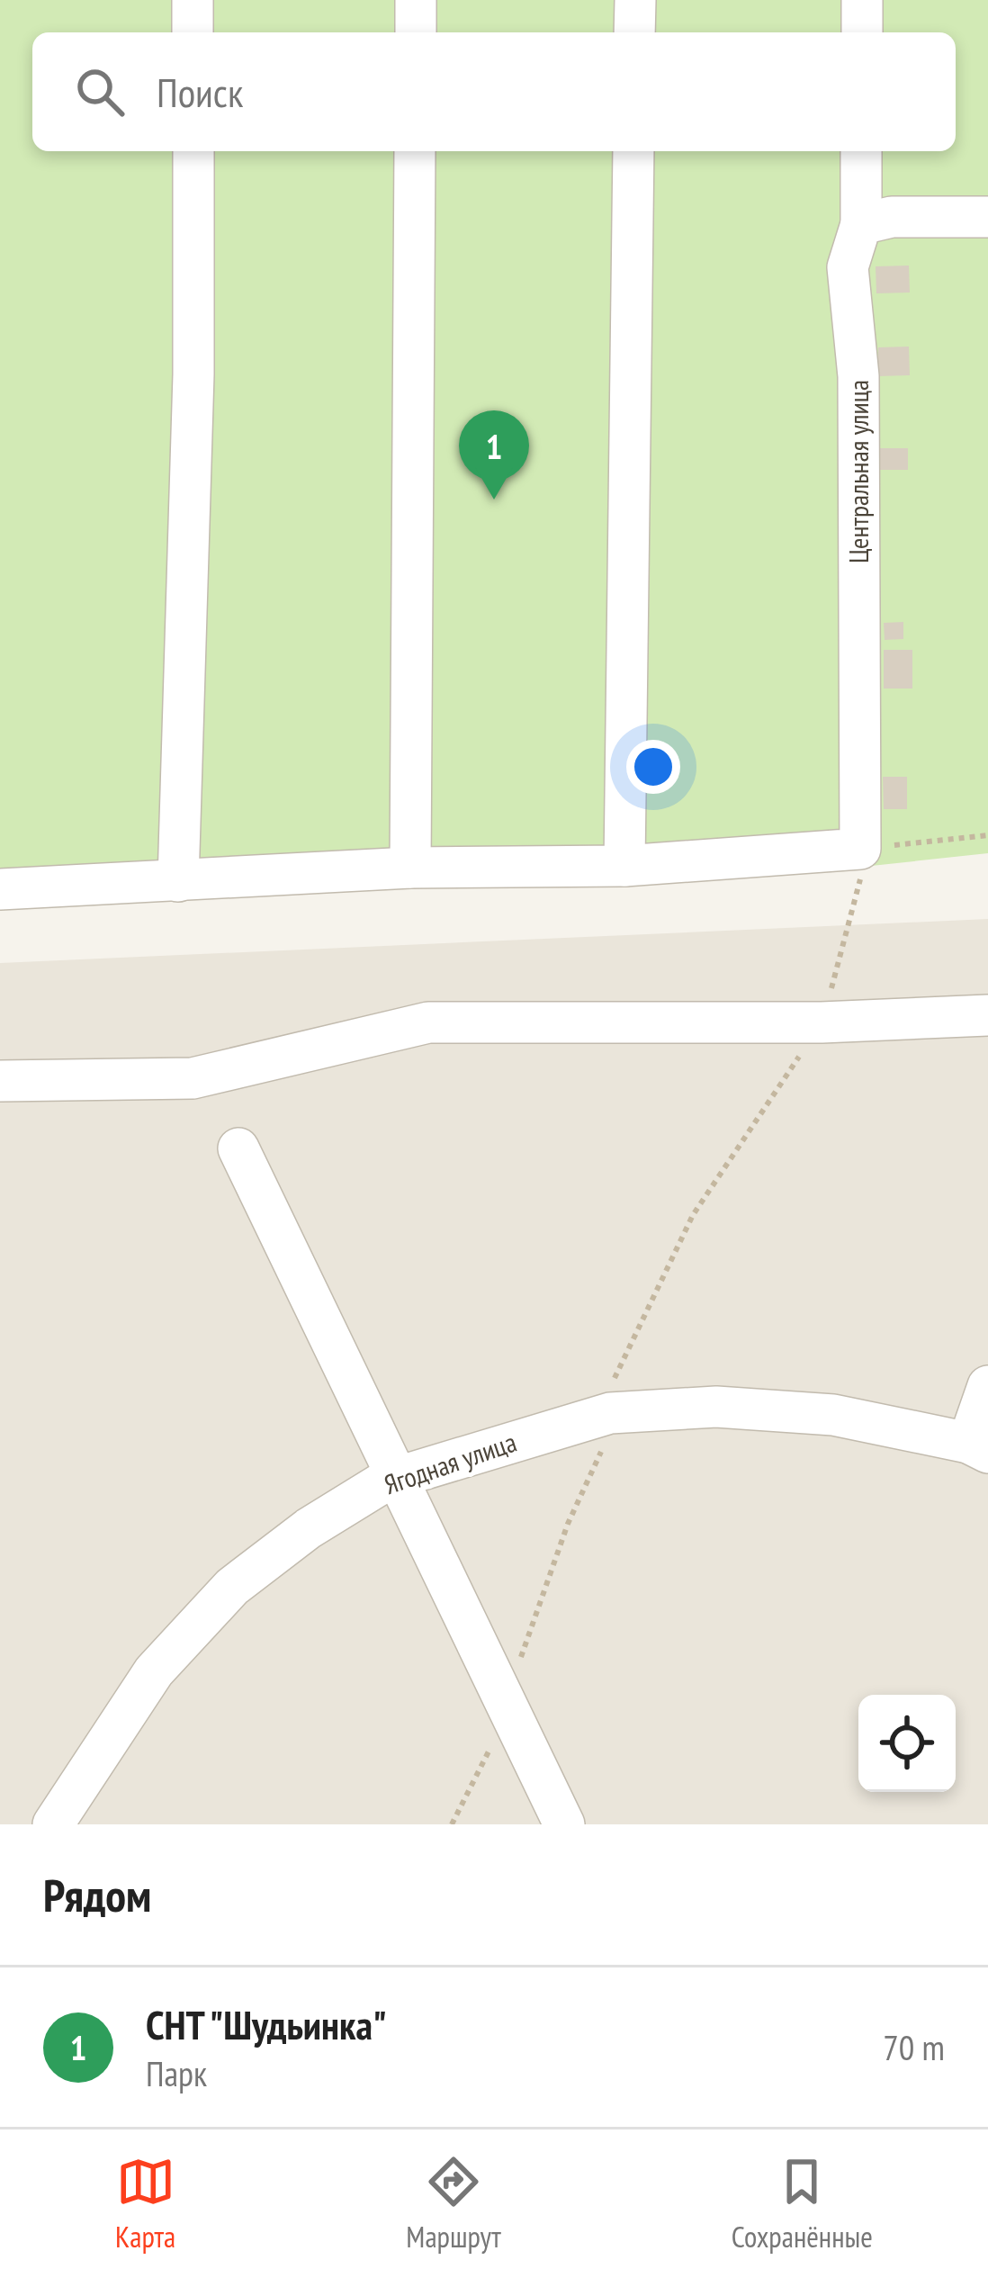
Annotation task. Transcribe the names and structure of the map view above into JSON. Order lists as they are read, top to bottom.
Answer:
{
  "streets": {
    "street": ["Центральная улица", "Ягодная улица"]
  },
  "page": {
    "search": "Поиск",
    "pins": "1",
    "heading": "Рядом",
    "list": [
      {
        "mark": "1",
        "name": "СНТ \"Шудьинка\"",
        "note": "Парк",
        "value": "70 m"
      }
    ],
    "nav": ["Карта", "Маршрут", "Сохранённые"]
  }
}
